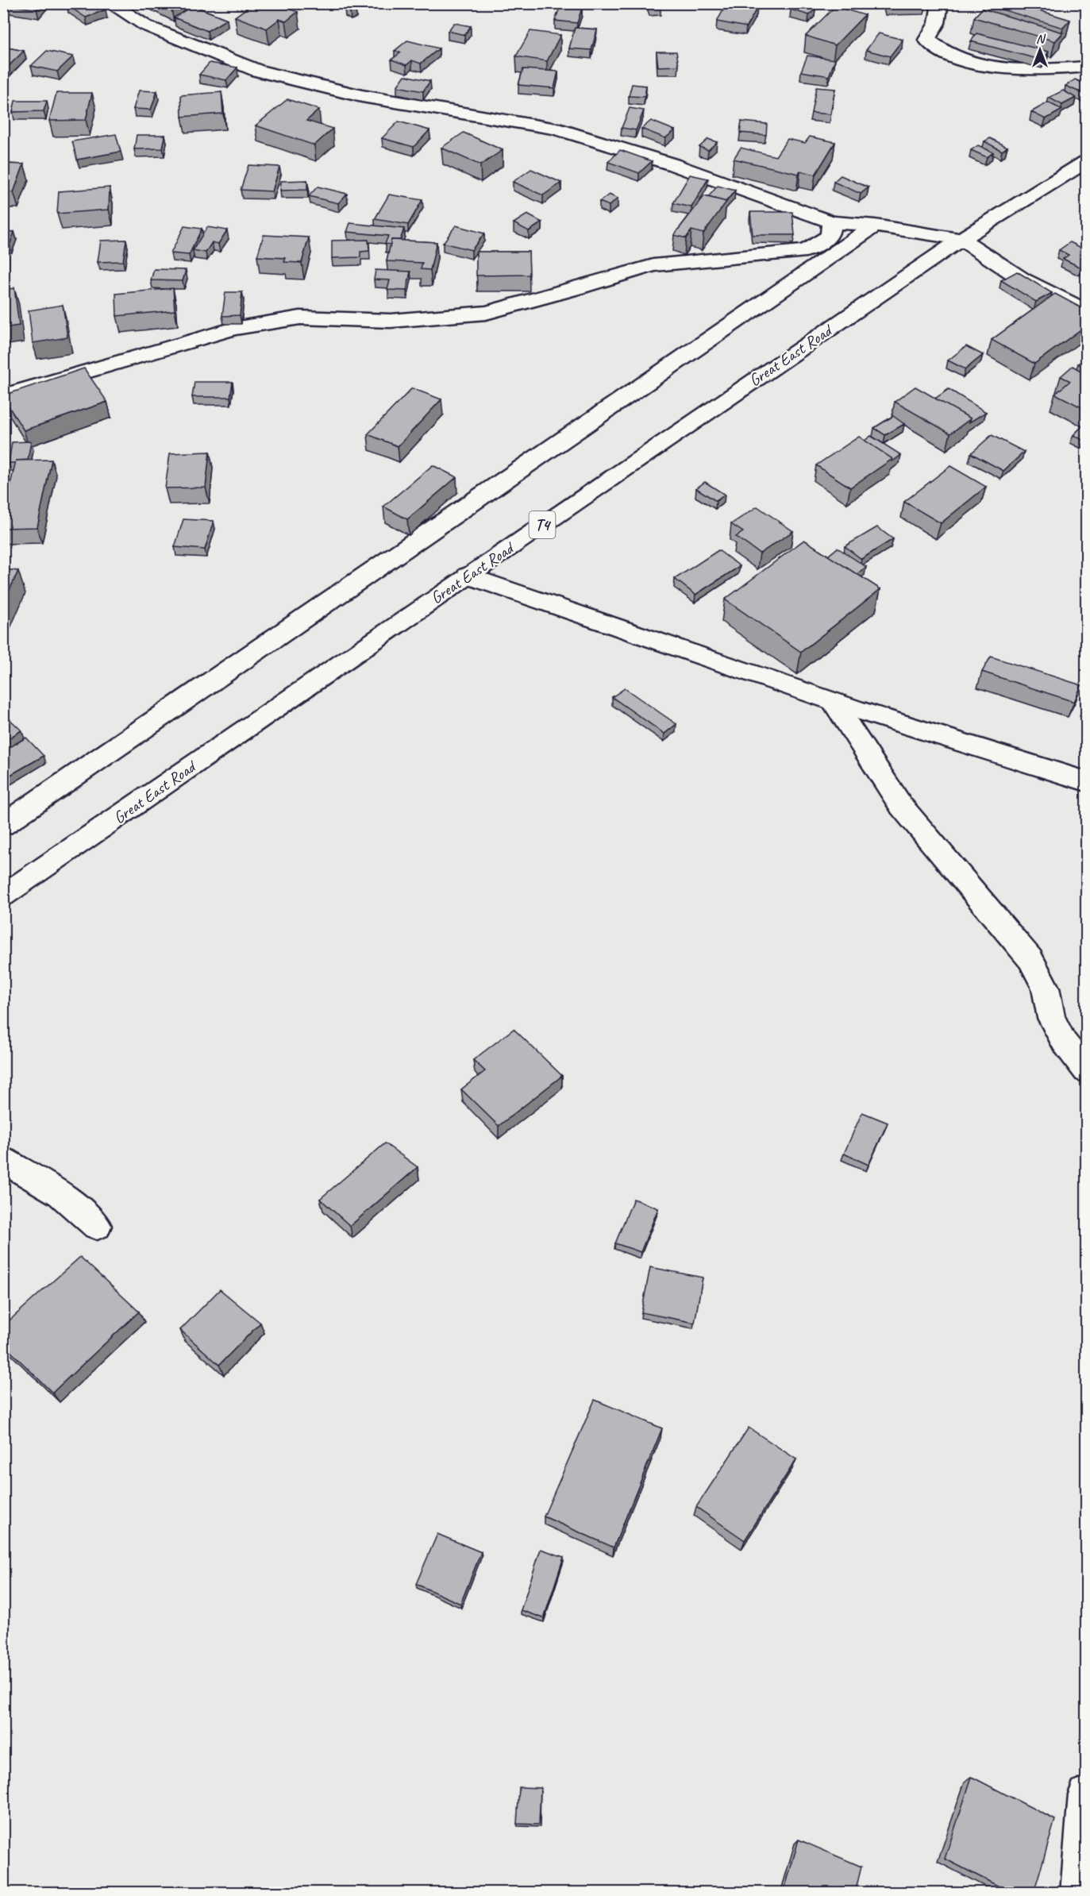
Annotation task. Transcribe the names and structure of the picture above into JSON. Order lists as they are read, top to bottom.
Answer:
{
  "streets": {
    "main road": ["Great East Road", "T4"]
  },
  "north": "top"
}
